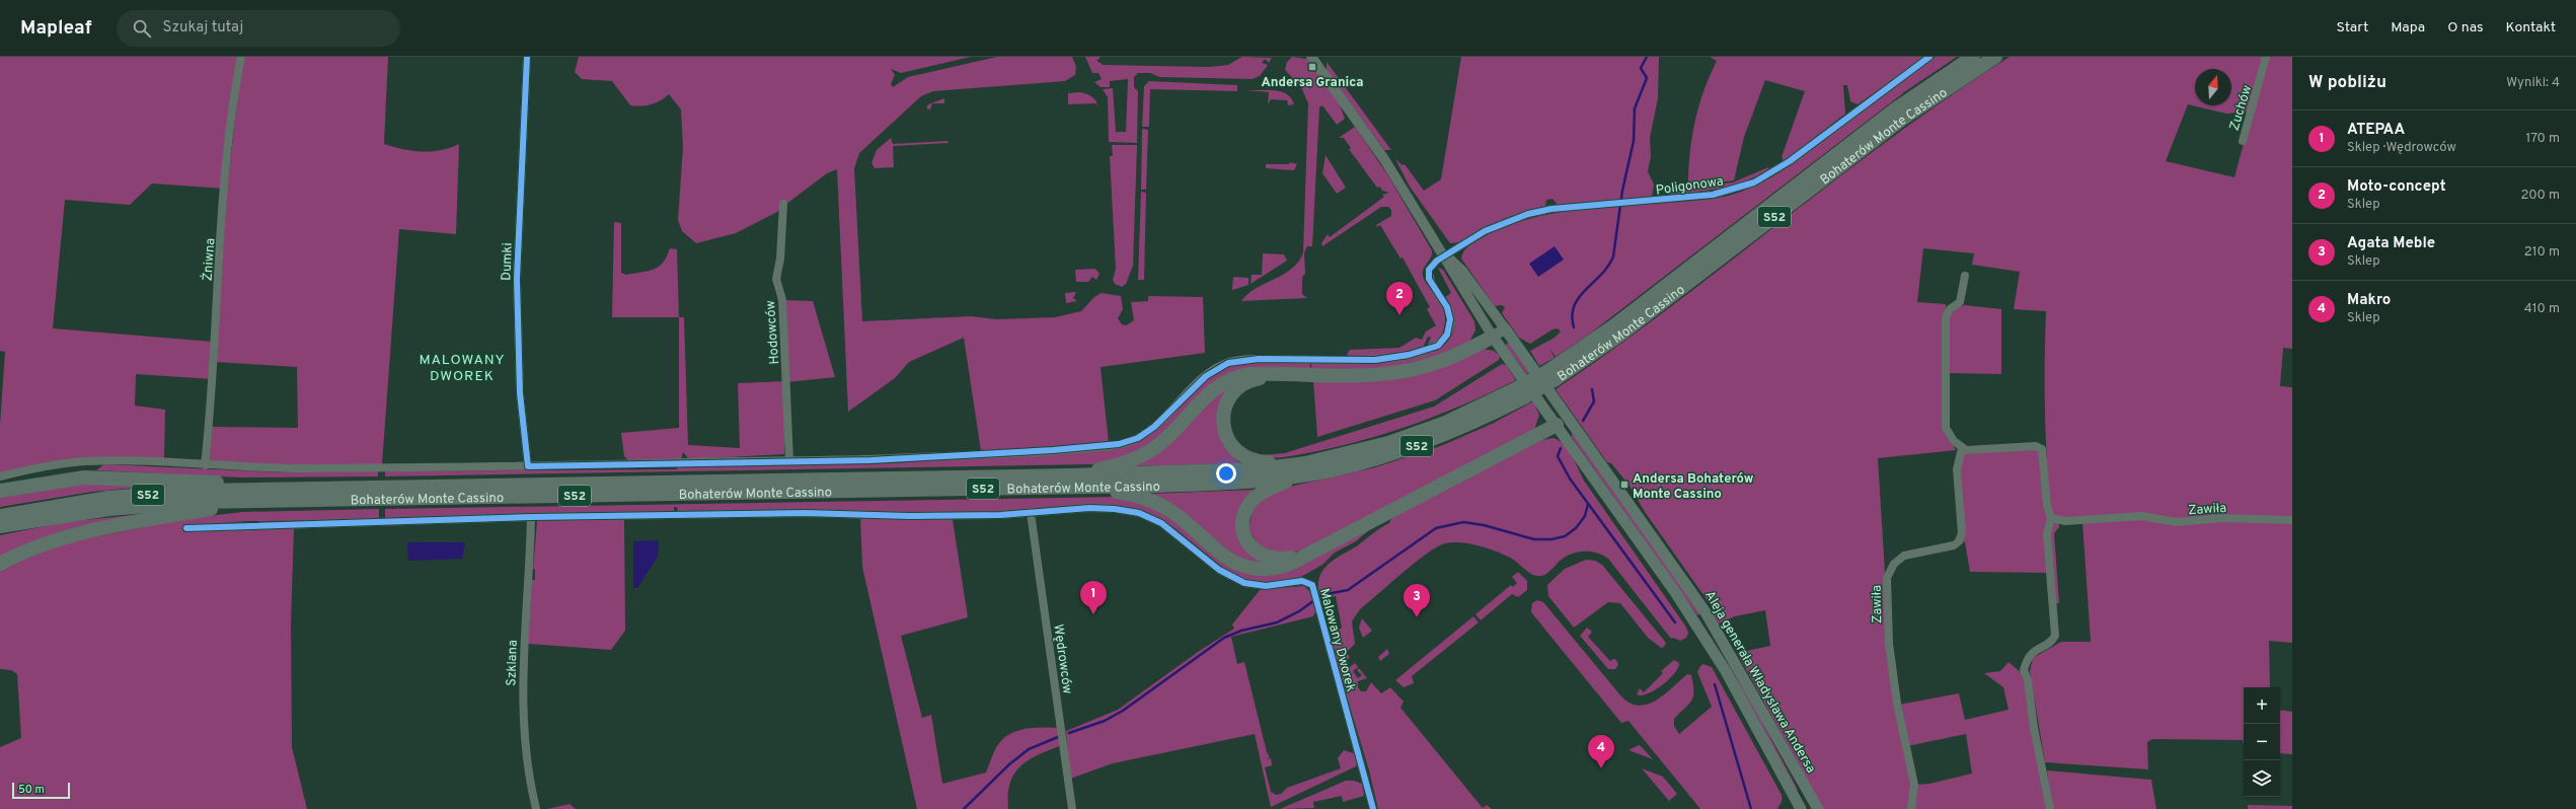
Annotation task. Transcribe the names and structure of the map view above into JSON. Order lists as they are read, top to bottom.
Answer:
{
  "streets": {
    "highway": ["Bohaterów Monte Cassino", "S52"],
    "main road": ["Aleja generała Władysława Andersa"],
    "street": [
      "Zuchów",
      "Poligonowa",
      "Żniwna",
      "Dumki",
      "Hodowców",
      "Zawiła",
      "Malowany Dworek",
      "Wędrowców",
      "Szklana"
    ]
  },
  "crossings": [
    ["Poligonowa", "Hodowców"],
    ["Poligonowa", "Aleja generała Władysława Andersa"],
    ["Malowany Dworek", "Wędrowców"]
  ],
  "districts": ["MALOWANY DWOREK"],
  "places": {
    "transit": ["Andersa Granica", "Andersa Bohaterów Monte Cassino"]
  },
  "scale_bar": "50 m",
  "north": "top",
  "page": {
    "header": "Mapleaf",
    "search": "Szukaj tutaj",
    "nav": [
      "Start",
      "Mapa",
      "O nas",
      "Kontakt"
    ],
    "heading": ["W pobliżu", "Wyniki: 4"],
    "list": [
      {
        "mark": "1",
        "name": "ATEPAA",
        "note": "Sklep · Wędrowców",
        "value": "170 m"
      },
      {
        "mark": "2",
        "name": "Moto-concept",
        "note": "Sklep",
        "value": "200 m"
      },
      {
        "mark": "3",
        "name": "Agata Meble",
        "note": "Sklep",
        "value": "210 m"
      },
      {
        "mark": "4",
        "name": "Makro",
        "note": "Sklep",
        "value": "410 m"
      }
    ],
    "pins": [
      "2",
      "1",
      "3",
      "4"
    ],
    "map_buttons": ["+", "−"],
    "scale": "50 m"
  }
}
